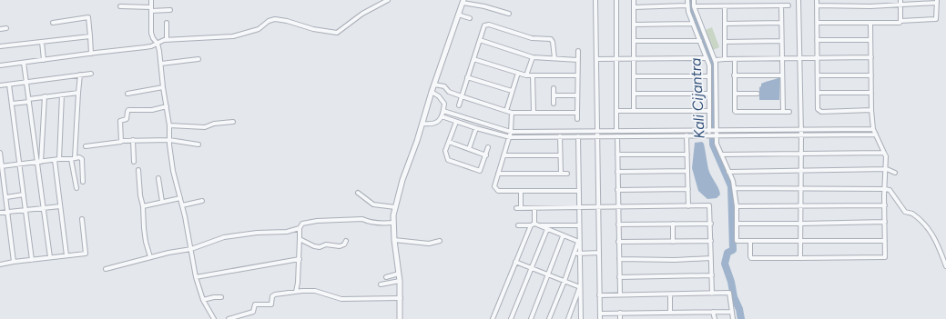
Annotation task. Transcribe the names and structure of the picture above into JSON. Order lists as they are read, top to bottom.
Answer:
{
  "water": ["Kali Cijantra"]
}
